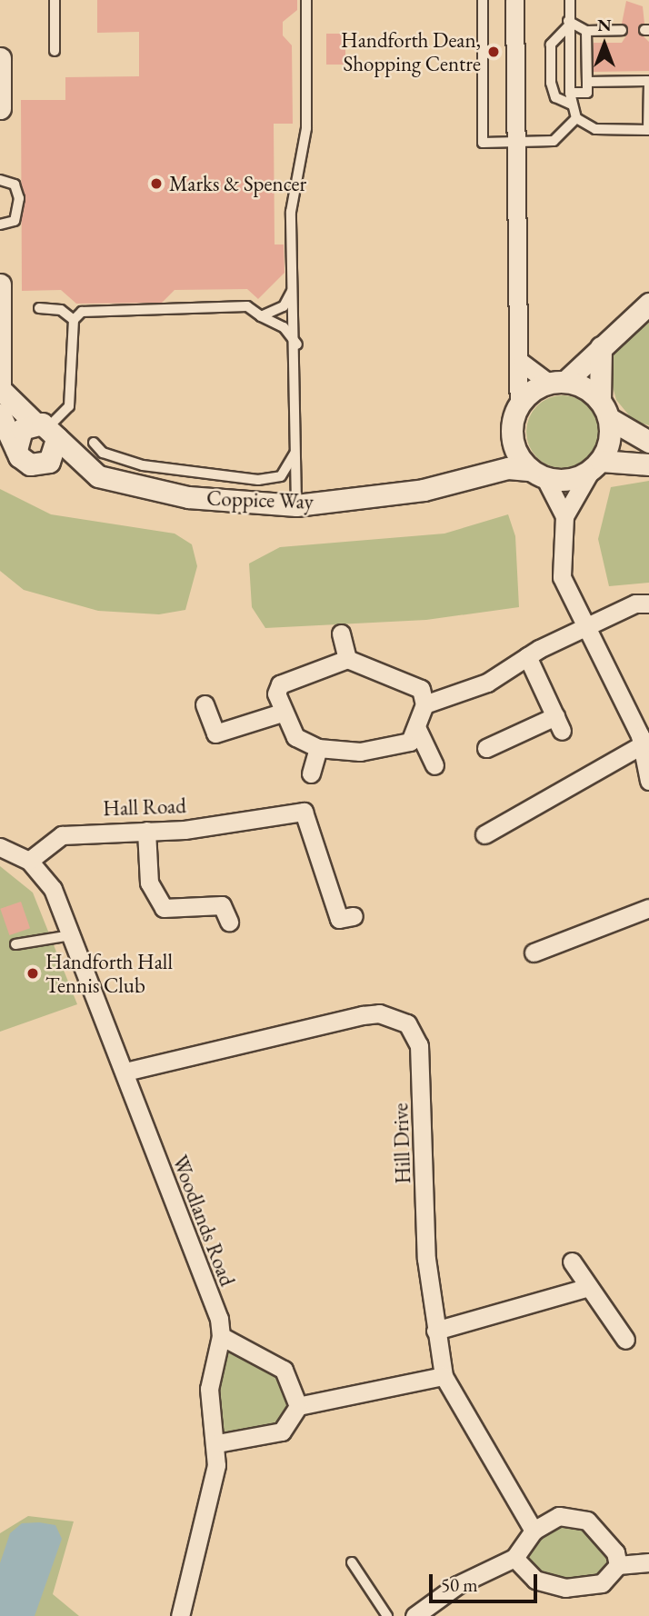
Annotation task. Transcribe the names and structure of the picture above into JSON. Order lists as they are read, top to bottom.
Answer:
{
  "streets": {
    "street": [
      "Coppice Way",
      "Hall Road",
      "Hill Drive",
      "Woodlands Road"
    ]
  },
  "crossings": [
    ["Hall Road", "Woodlands Road"],
    ["Hill Drive", "Woodlands Road"]
  ],
  "places": ["Handforth Dean, Shopping Centre", "Marks & Spencer", "Handforth Hall Tennis Club"],
  "scale_bar": "50 m",
  "north": "top"
}
